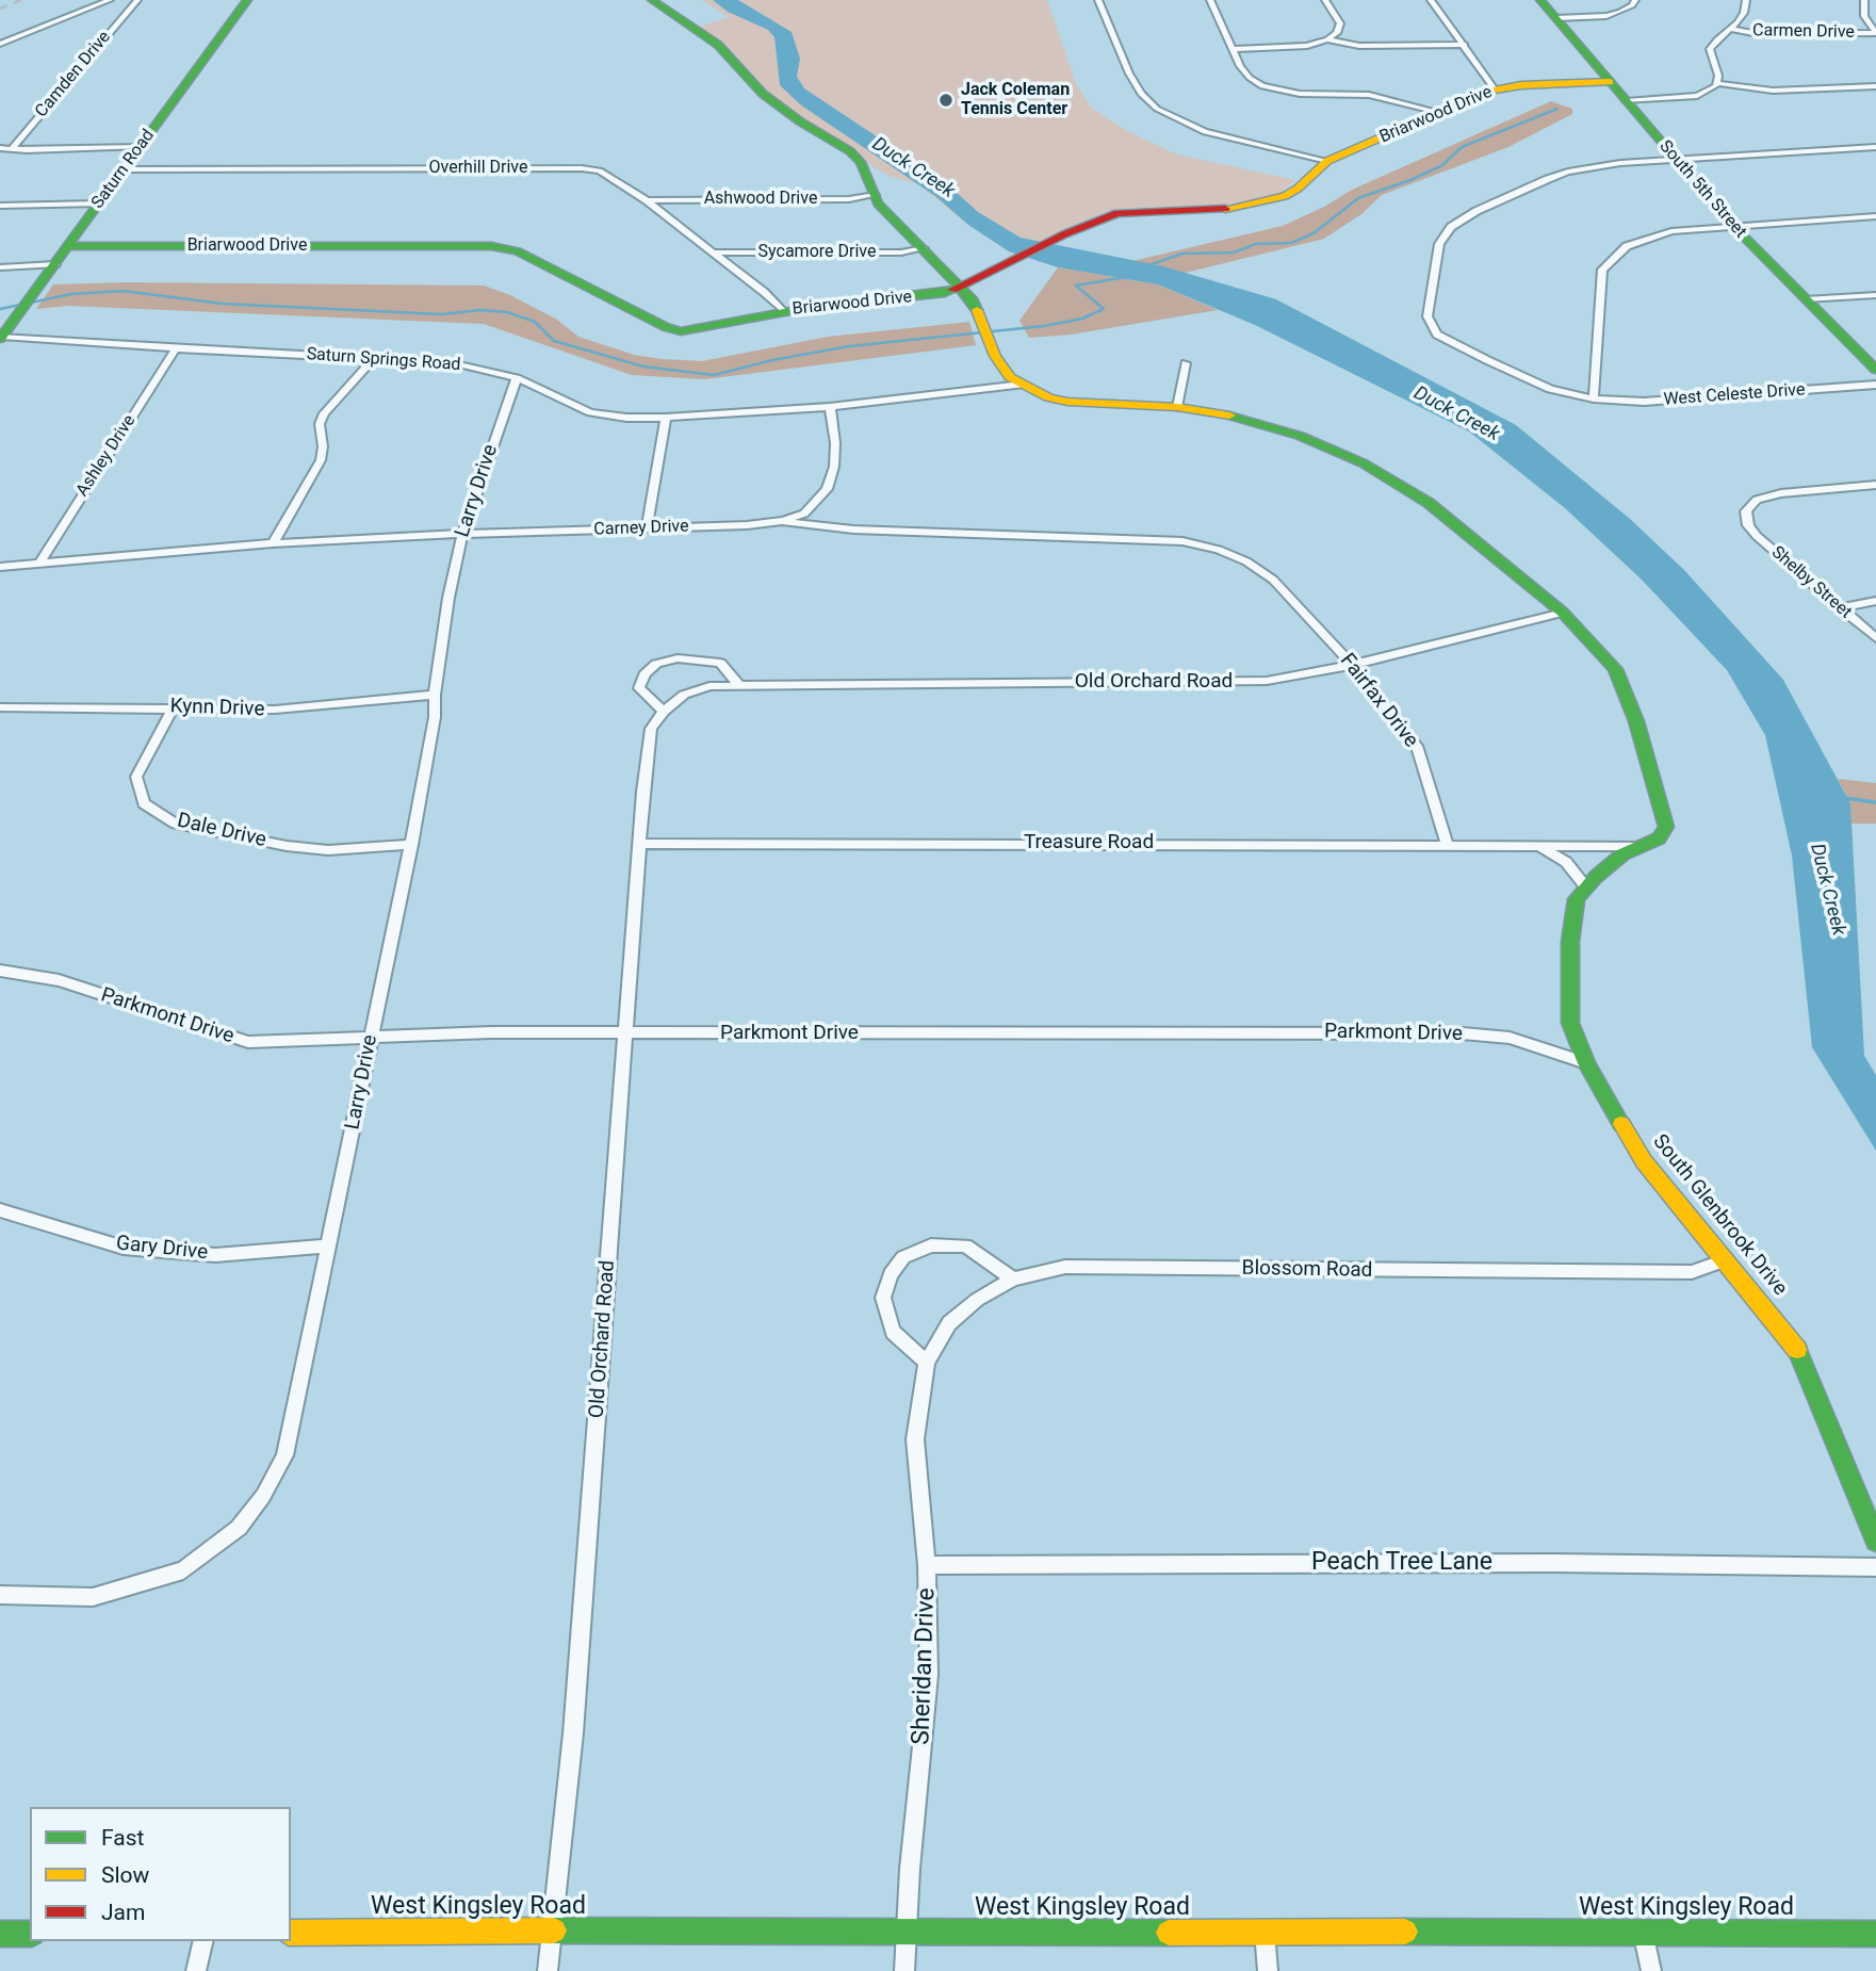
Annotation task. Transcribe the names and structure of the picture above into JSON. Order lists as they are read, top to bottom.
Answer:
{
  "streets": {
    "street": [
      "Carmen Drive",
      "Camden Drive",
      "Briarwood Drive",
      "Overhill Drive",
      "Saturn Road",
      "South 5th Street",
      "Ashwood Drive",
      "Sycamore Drive",
      "Saturn Springs Road",
      "West Celeste Drive",
      "Ashley Drive",
      "Larry Drive",
      "Carney Drive",
      "Shelby Street",
      "Old Orchard Road",
      "Fairfax Drive",
      "Kynn Drive",
      "Dale Drive",
      "Treasure Road",
      "Parkmont Drive",
      "South Glenbrook Drive",
      "Gary Drive",
      "Blossom Road",
      "Peach Tree Lane",
      "Sheridan Drive",
      "West Kingsley Road"
    ]
  },
  "crossings": [
    ["Briarwood Drive", "Overhill Drive"],
    ["Briarwood Drive", "Saturn Road"],
    ["Briarwood Drive", "South 5th Street"],
    ["Briarwood Drive", "South Glenbrook Drive"],
    ["Overhill Drive", "Saturn Road"],
    ["Overhill Drive", "Ashwood Drive"],
    ["Overhill Drive", "Sycamore Drive"],
    ["Saturn Road", "Saturn Springs Road"],
    ["South 5th Street", "West Celeste Drive"],
    ["Ashwood Drive", "South Glenbrook Drive"],
    ["Sycamore Drive", "South Glenbrook Drive"],
    ["Saturn Springs Road", "Ashley Drive"],
    ["Saturn Springs Road", "Larry Drive"],
    ["Saturn Springs Road", "South Glenbrook Drive"],
    ["Ashley Drive", "Carney Drive"],
    ["Larry Drive", "Carney Drive"],
    ["Larry Drive", "Kynn Drive"],
    ["Larry Drive", "Dale Drive"],
    ["Larry Drive", "Parkmont Drive"],
    ["Larry Drive", "Gary Drive"],
    ["Carney Drive", "Fairfax Drive"],
    ["Old Orchard Road", "Fairfax Drive"],
    ["Old Orchard Road", "Treasure Road"],
    ["Old Orchard Road", "Parkmont Drive"],
    ["Old Orchard Road", "South Glenbrook Drive"],
    ["Old Orchard Road", "West Kingsley Road"],
    ["Fairfax Drive", "Treasure Road"],
    ["Kynn Drive", "Dale Drive"],
    ["Treasure Road", "South Glenbrook Drive"],
    ["Parkmont Drive", "South Glenbrook Drive"],
    ["South Glenbrook Drive", "Blossom Road"],
    ["Blossom Road", "Sheridan Drive"],
    ["Peach Tree Lane", "Sheridan Drive"],
    ["Sheridan Drive", "West Kingsley Road"]
  ],
  "water": ["Duck Creek"],
  "places": ["Jack Coleman Tennis Center"],
  "legend": ["Fast", "Slow", "Jam"]
}
